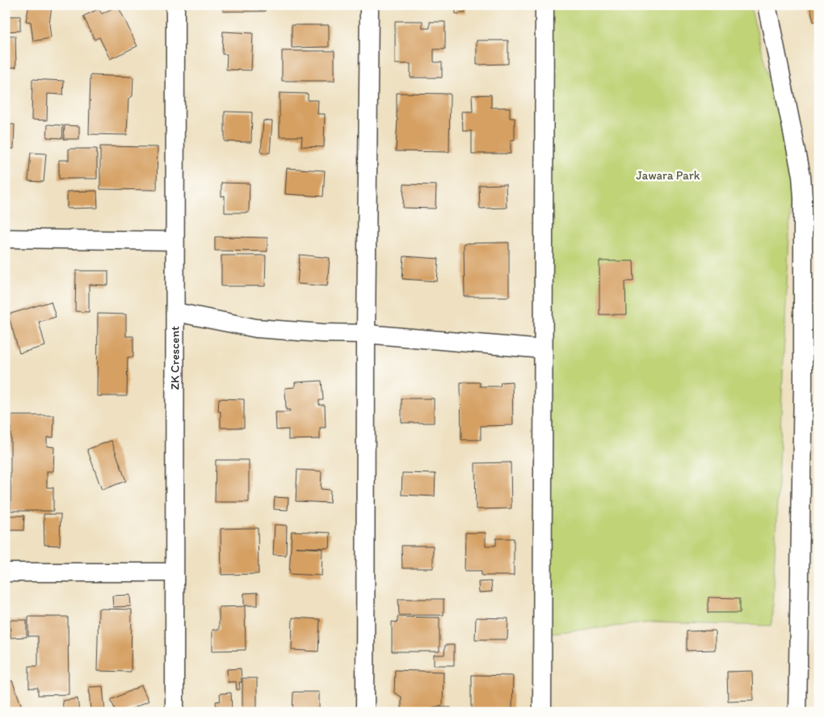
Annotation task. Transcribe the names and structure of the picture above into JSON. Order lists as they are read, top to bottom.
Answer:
{
  "streets": {
    "street": ["ZK Crescent"]
  },
  "parks": ["Jawara Park"]
}
